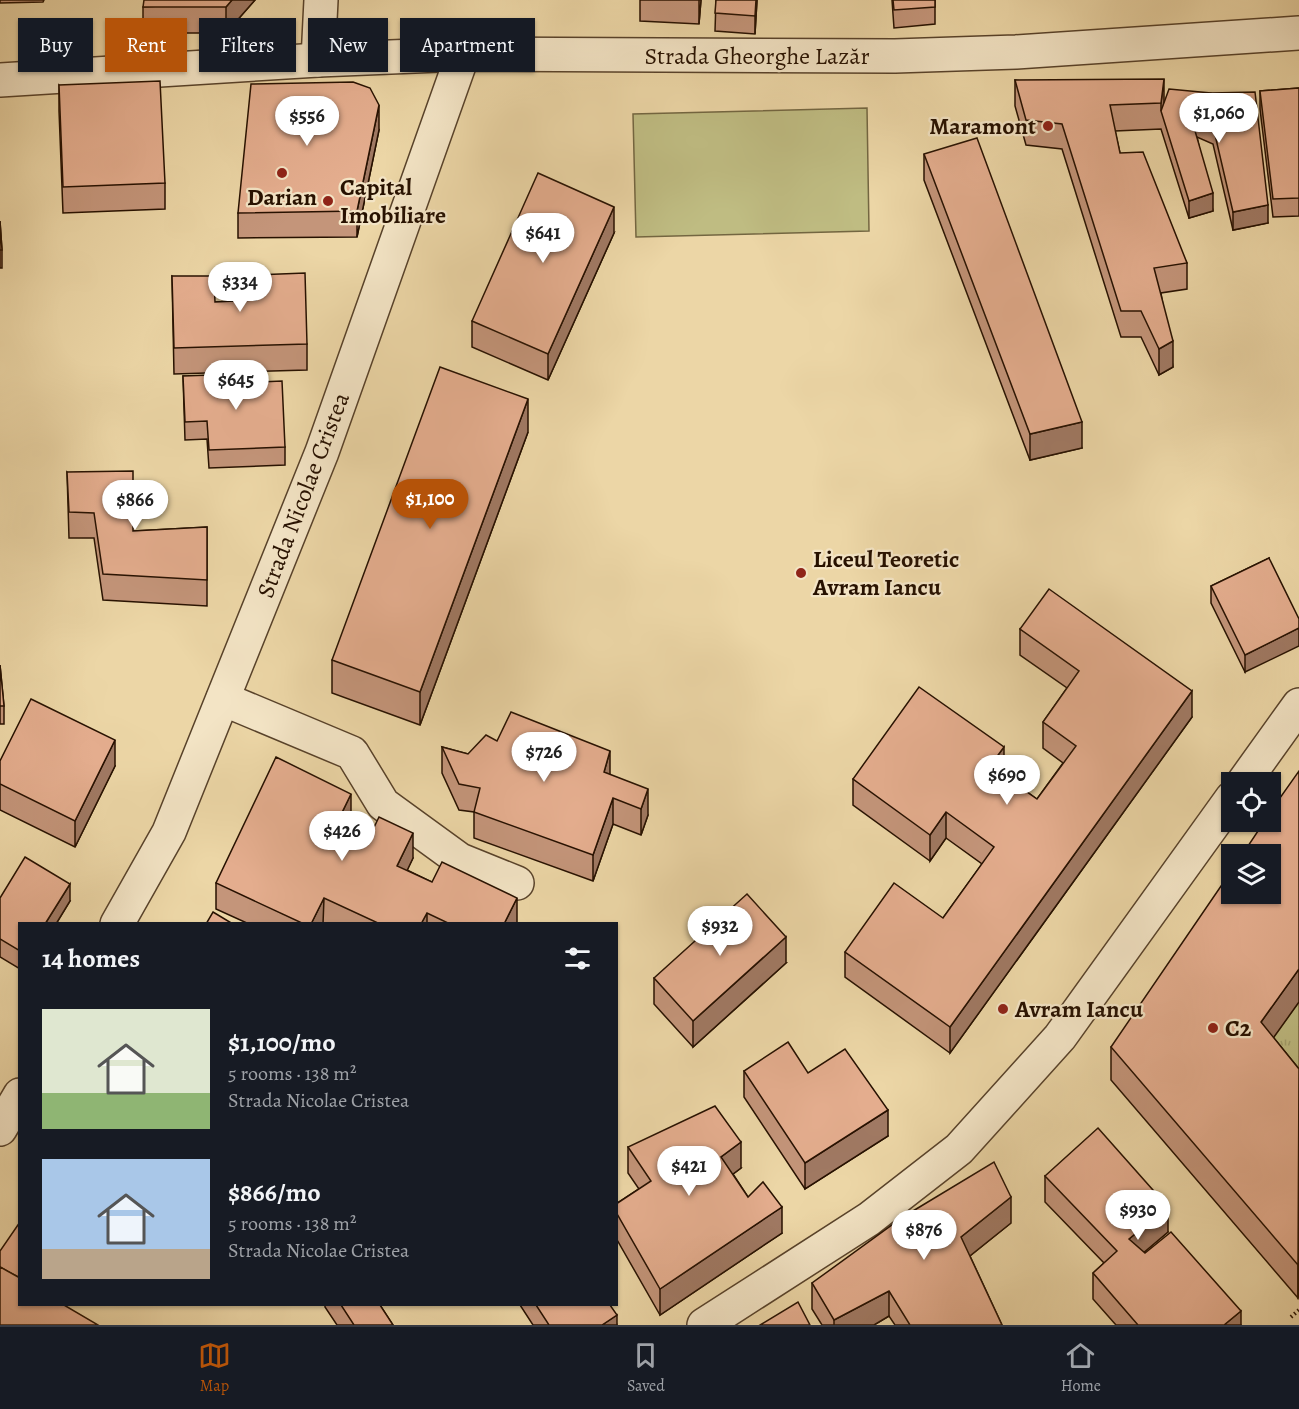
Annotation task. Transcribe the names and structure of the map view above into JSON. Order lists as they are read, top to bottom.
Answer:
{
  "streets": {
    "street": ["Strada Gheorghe Lazăr", "Strada Nicolae Cristea"]
  },
  "places": [
    "Maramont",
    "Darian",
    "Capital Imobiliare",
    "Liceul Teoretic Avram Iancu",
    "Avram Iancu",
    "C2"
  ],
  "page": {
    "chip": [
      "Buy",
      "Rent",
      "Filters",
      "New",
      "Apartment"
    ],
    "price": [
      "$1,060",
      "$556",
      "$641",
      "$334",
      "$645",
      "$1,100",
      "$866",
      "$726",
      "$690",
      "$426",
      "$932",
      "$421",
      "$930",
      "$876"
    ],
    "heading": "14 homes",
    "list": [
      {
        "name": "$1,100/mo",
        "note": "5 rooms · 138 m² · Strada Nicolae Cristea"
      },
      {
        "name": "$866/mo",
        "note": "5 rooms · 138 m² · Strada Nicolae Cristea"
      }
    ],
    "tabs": ["Map", "Saved", "Home"]
  }
}
